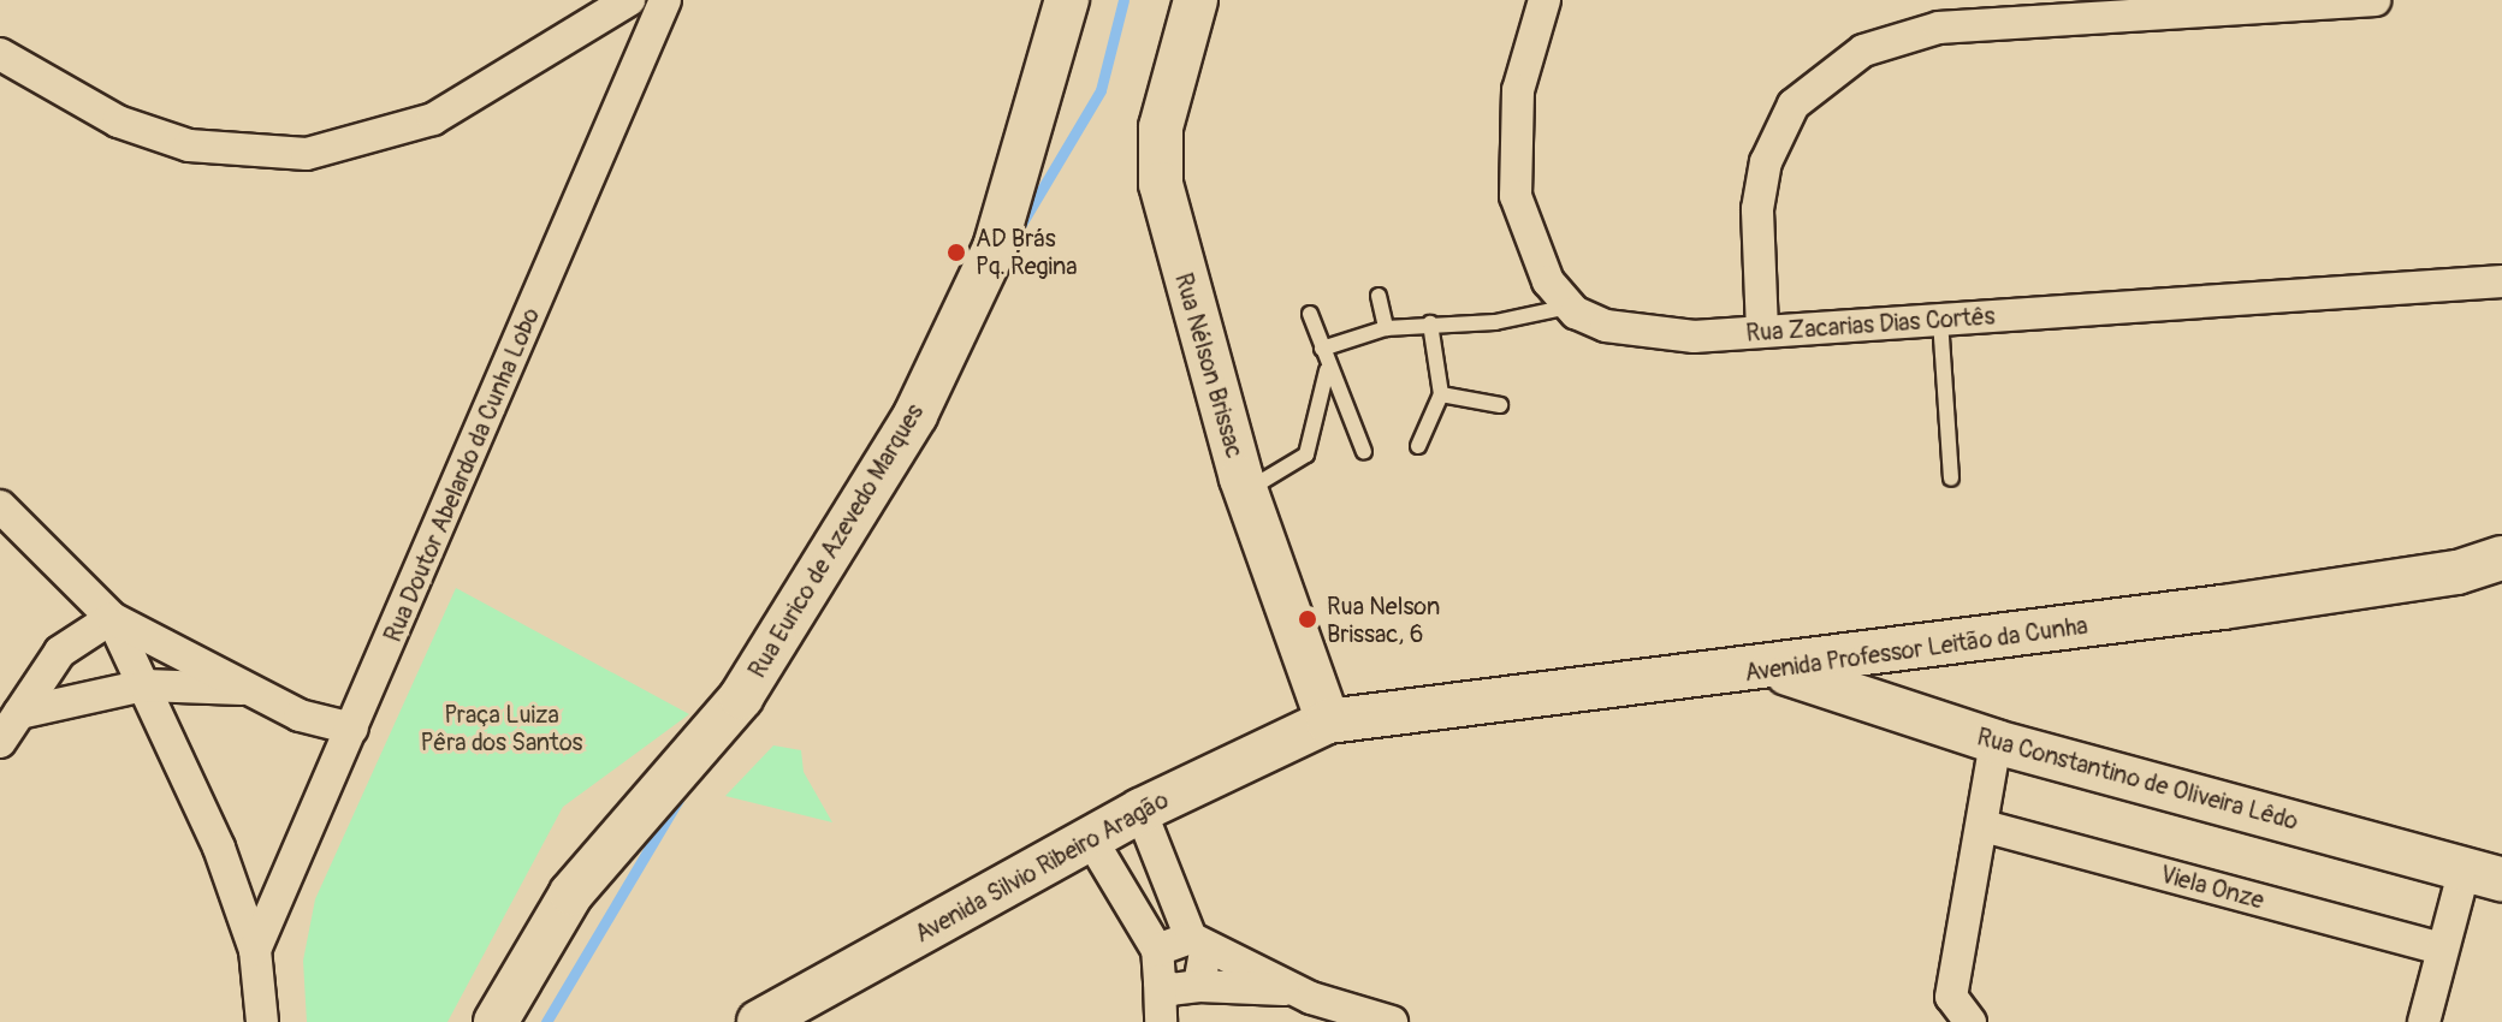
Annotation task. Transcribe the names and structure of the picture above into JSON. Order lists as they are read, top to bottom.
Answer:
{
  "streets": {
    "street": [
      "Rua Zacarias Dias Cortês",
      "Rua Nélson Brissac",
      "Rua Doutor Abelardo da Cunha Lobo",
      "Rua Eurico de Azevedo Marques",
      "Avenida Professor Leitão da Cunha",
      "Rua Constantino de Oliveira Lêdo",
      "Avenida Silvio Ribeiro Aragão",
      "Viela Onze"
    ]
  },
  "crossings": [
    ["Rua Nélson Brissac", "Avenida Professor Leitão da Cunha"],
    ["Rua Nélson Brissac", "Avenida Silvio Ribeiro Aragão"],
    ["Avenida Professor Leitão da Cunha", "Rua Constantino de Oliveira Lêdo"],
    ["Avenida Professor Leitão da Cunha", "Avenida Silvio Ribeiro Aragão"]
  ],
  "parks": ["Praça Luiza Pêra dos Santos"],
  "places": ["AD Brás Pq. Regina", "Rua Nelson Brissac, 6"]
}
